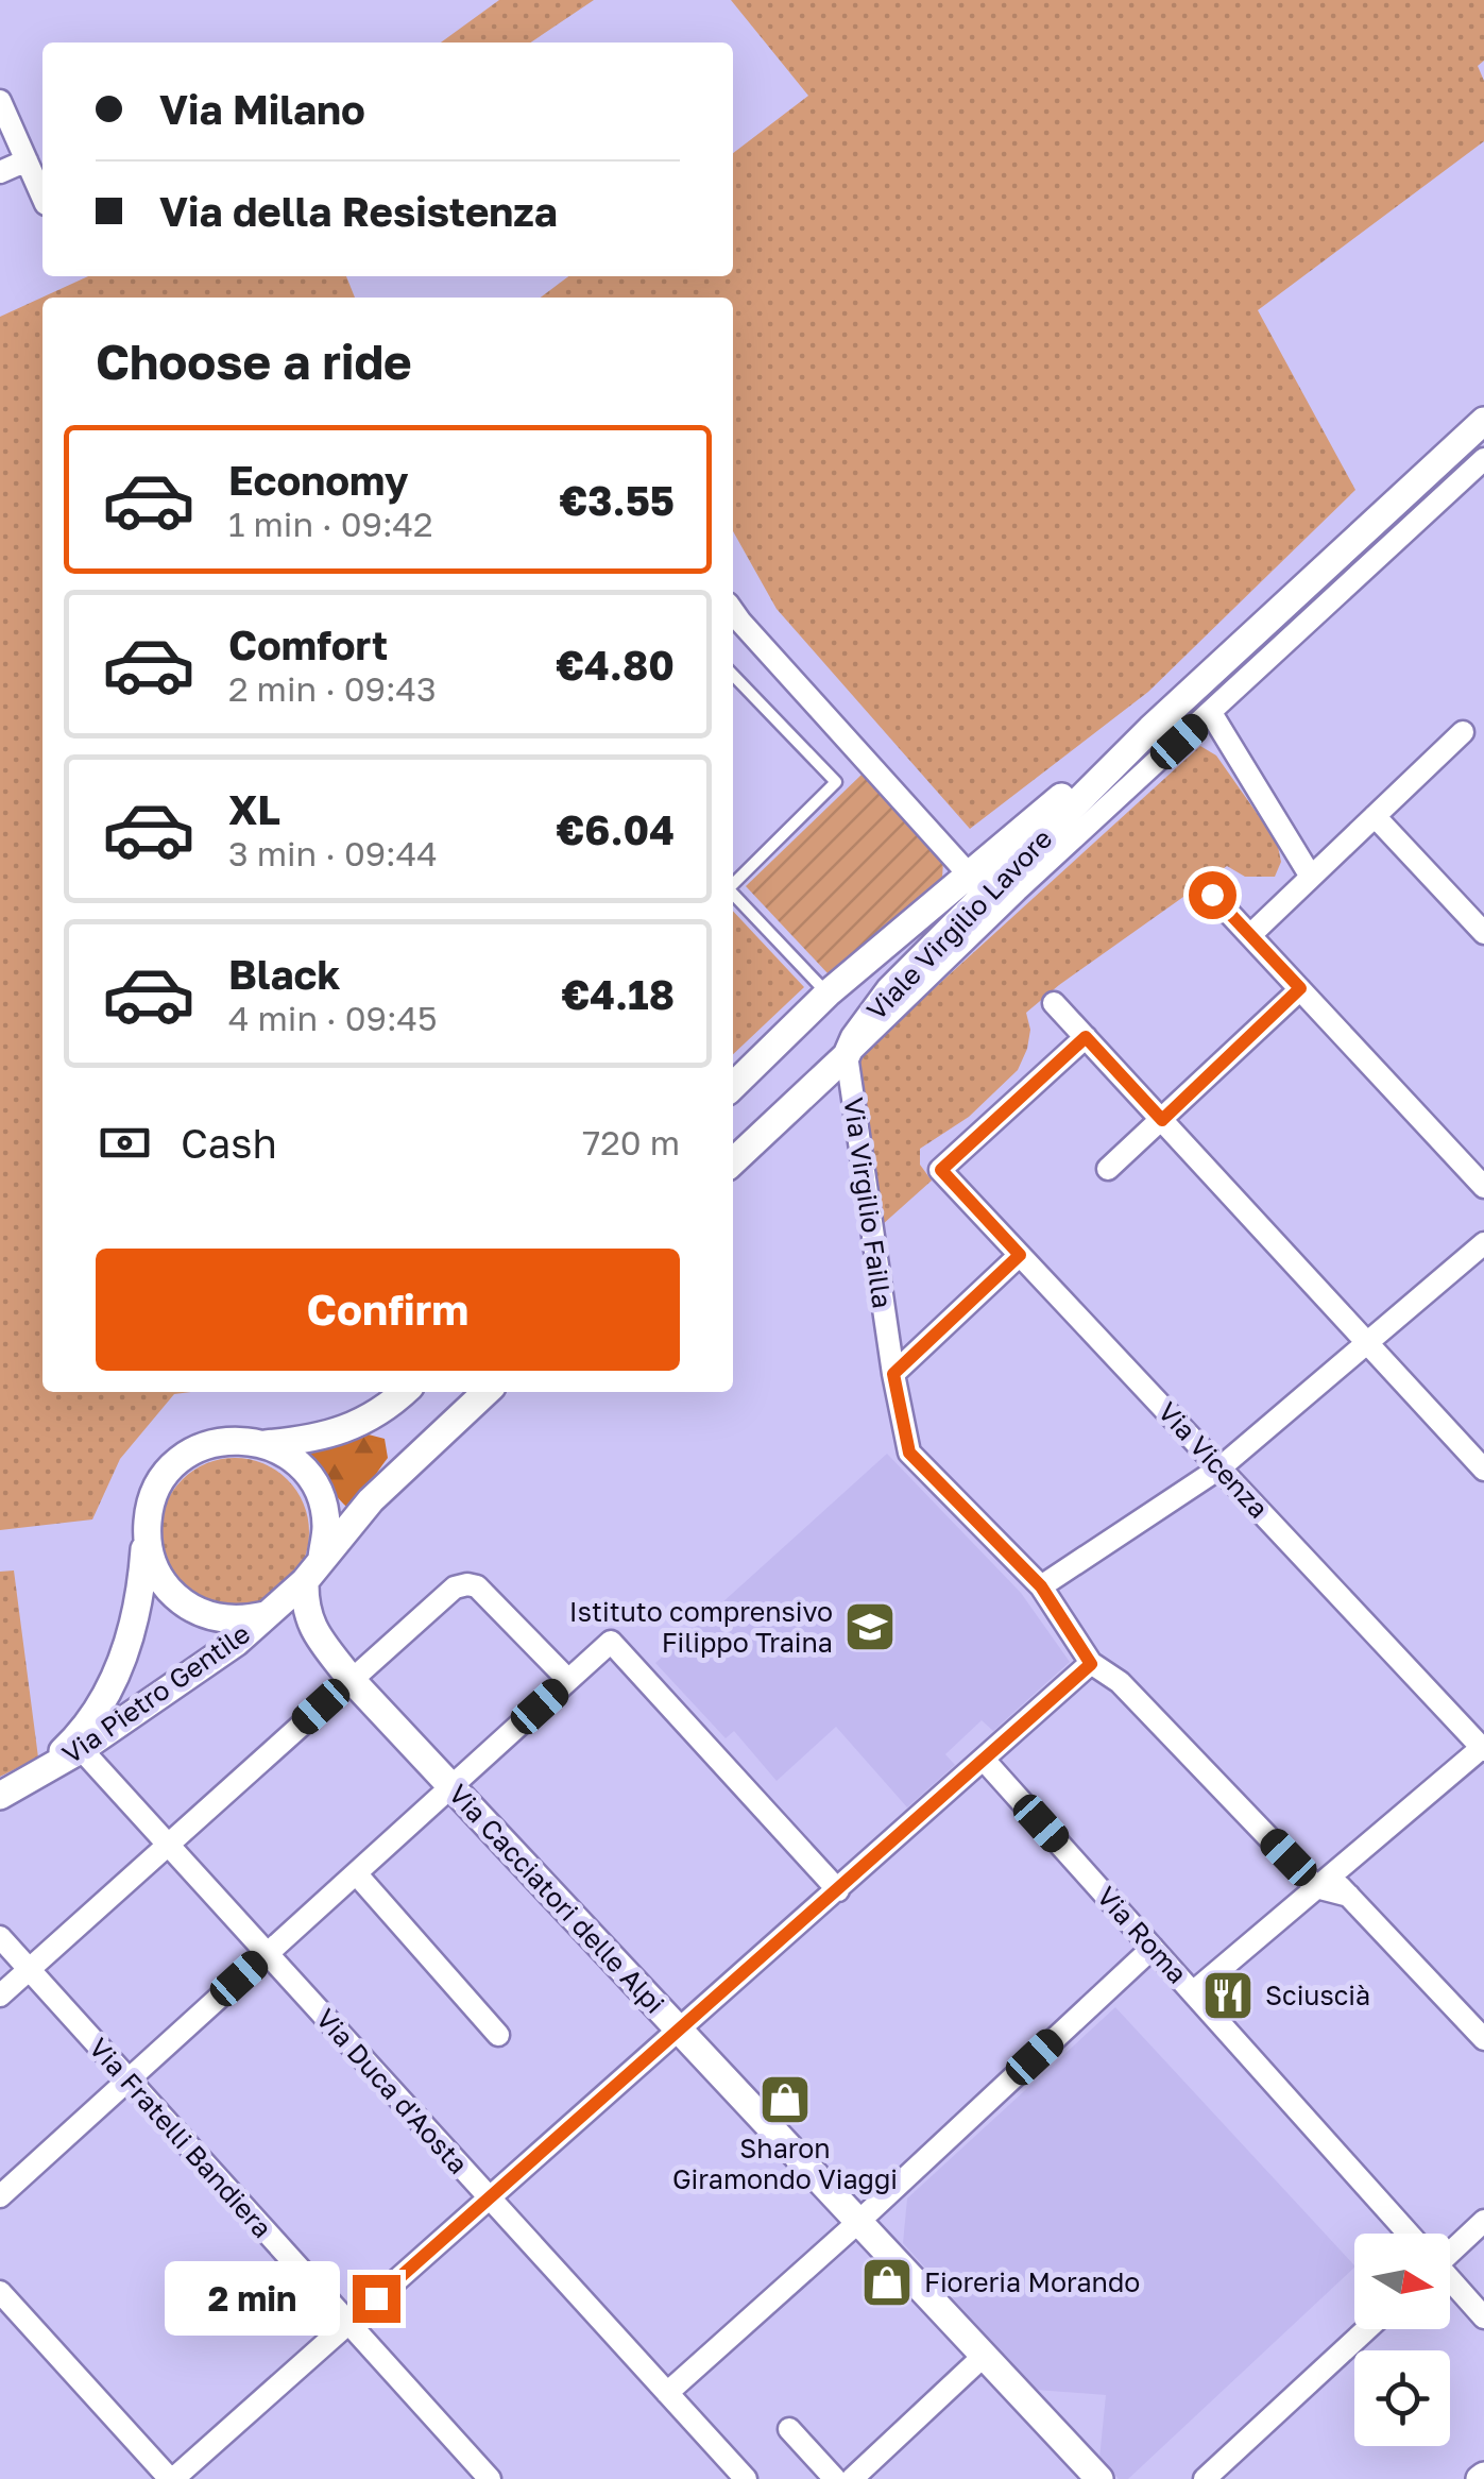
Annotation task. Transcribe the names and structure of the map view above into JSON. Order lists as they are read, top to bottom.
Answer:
{
  "streets": {
    "street": [
      "Viale Virgilio Lavore",
      "Via Virgilio Failla",
      "Via Vicenza",
      "Via Pietro Gentile",
      "Via Cacciatori delle Alpi",
      "Via Roma",
      "Via Duca d'Aosta",
      "Via Fratelli Bandiera"
    ]
  },
  "crossings": [
    ["Viale Virgilio Lavore", "Via Virgilio Failla"],
    ["Via Pietro Gentile", "Via Cacciatori delle Alpi"],
    ["Via Pietro Gentile", "Via Duca d'Aosta"]
  ],
  "places": {
    "school or university": ["Istituto comprensivo Filippo Traina"],
    "restaurant": ["Sciuscià"],
    "shop": ["Sharon Giramondo Viaggi", "Fioreria Morando"]
  },
  "north": "right",
  "page": {
    "banner": ["Via Milano", "Via della Resistenza"],
    "heading": "Choose a ride",
    "list": [
      {
        "name": "Economy",
        "note": "1 min · 09:42",
        "value": "€3.55"
      },
      {
        "name": "Comfort",
        "note": "2 min · 09:43",
        "value": "€4.80"
      },
      {
        "name": "XL",
        "note": "3 min · 09:44",
        "value": "€6.04"
      },
      {
        "name": "Black",
        "note": "4 min · 09:45",
        "value": "€4.18"
      }
    ],
    "pay": ["Cash", "720 m"],
    "buttons": "Confirm",
    "bubble": "2 min"
  }
}
